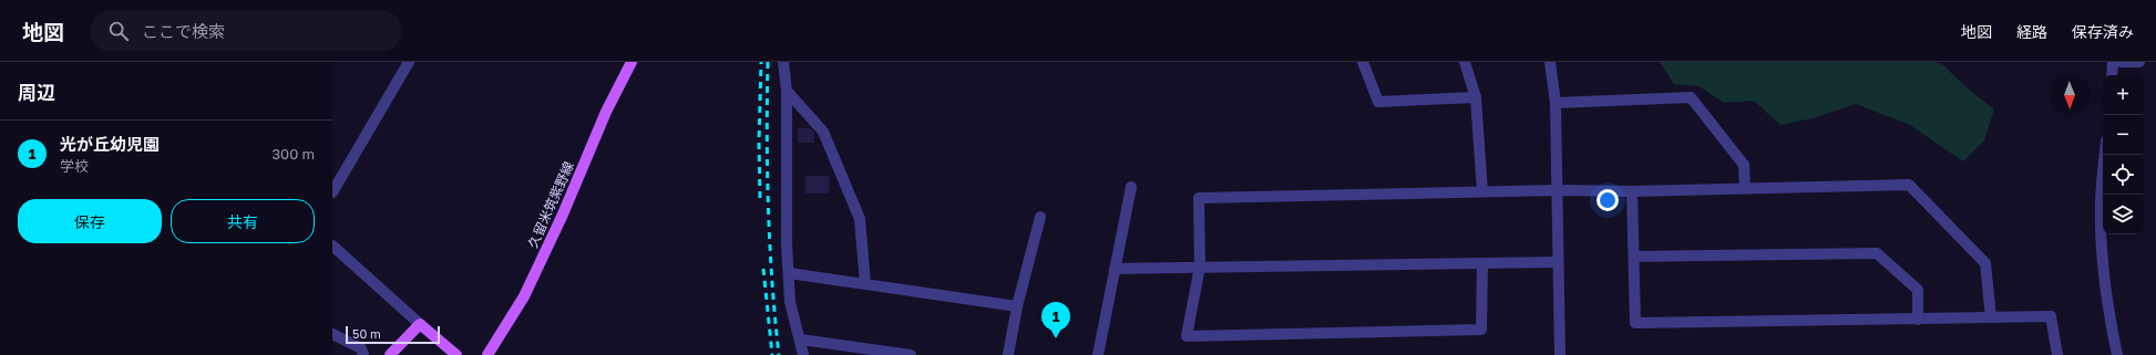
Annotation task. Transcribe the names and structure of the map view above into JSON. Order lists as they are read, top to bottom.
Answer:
{
  "streets": {
    "main road": ["久留米筑紫野線"]
  },
  "scale_bar": "50 m",
  "north": "bottom",
  "page": {
    "header": "地図",
    "search": "ここで検索",
    "nav": ["地図", "経路", "保存済み"],
    "heading": "周辺",
    "map_buttons": ["+", "−"],
    "list": [
      {
        "mark": "1",
        "name": "光が丘幼児園",
        "note": "学校",
        "value": "300 m"
      }
    ],
    "buttons": ["保存", "共有"],
    "pins": "1",
    "scale": "50 m"
  }
}
